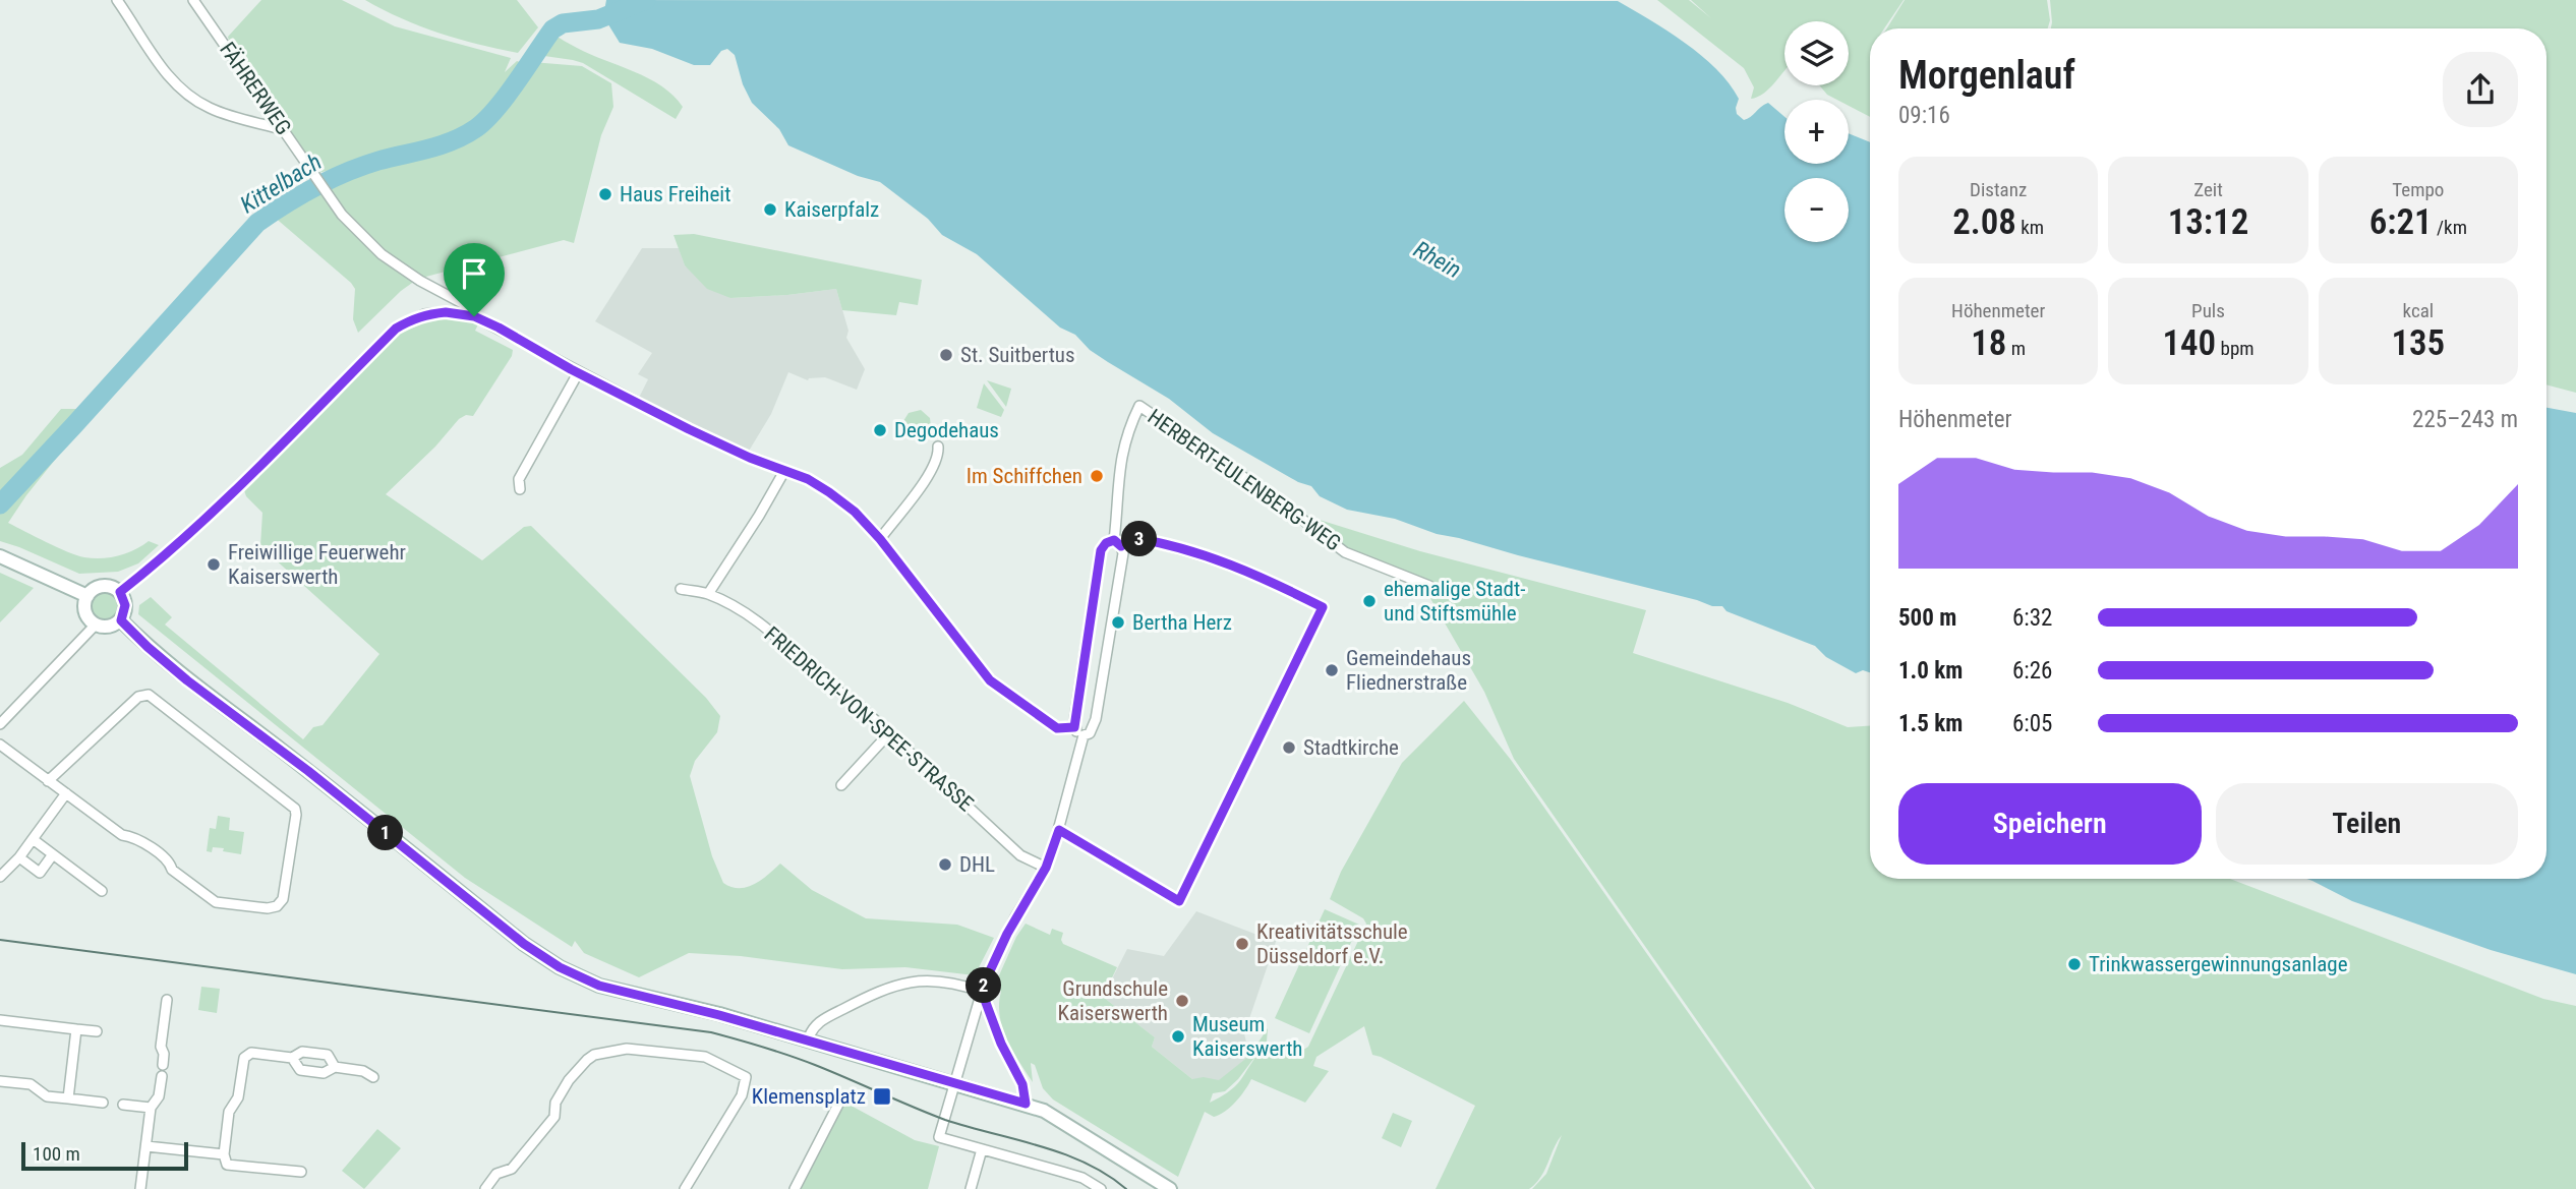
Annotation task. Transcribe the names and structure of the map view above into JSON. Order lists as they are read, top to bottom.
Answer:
{
  "streets": {
    "street": ["FÄHRERWEG", "HERBERT-EULENBERG-WEG", "FRIEDRICH-VON-SPEE-STRASSE"]
  },
  "water": ["Kittelbach", "Rhein"],
  "places": {
    "other": [
      "Haus Freiheit",
      "Kaiserpfalz",
      "St. Suitbertus",
      "Degodehaus",
      "Im Schiffchen",
      "Freiwillige Feuerwehr Kaiserswerth",
      "ehemalige Stadt- und Stiftsmühle",
      "Bertha Herz",
      "Gemeindehaus Fliednerstraße",
      "Stadtkirche",
      "DHL",
      "Kreativitätsschule Düsseldorf e.V.",
      "Trinkwassergewinnungsanlage",
      "Grundschule Kaiserswerth",
      "Museum Kaiserswerth"
    ],
    "transit": ["Klemensplatz"]
  },
  "scale_bar": "100 m",
  "page": {
    "map_buttons": ["+", "−"],
    "heading": ["Morgenlauf", "09:16"],
    "stats": [
      ["Distanz", "2.08 km"],
      ["Zeit", "13:12"],
      ["Tempo", "6:21 /km"],
      ["Höhenmeter", "18 m"],
      ["Puls", "140 bpm"],
      ["kcal", "135"]
    ],
    "chart": ["Höhenmeter", "225–243 m"],
    "pins": ["3", "1", "2"],
    "list": [
      {
        "name": "500 m",
        "note": "6:32"
      },
      {
        "name": "1.0 km",
        "note": "6:26"
      },
      {
        "name": "1.5 km",
        "note": "6:05"
      }
    ],
    "buttons": ["Speichern", "Teilen"],
    "scale": "100 m"
  }
}
